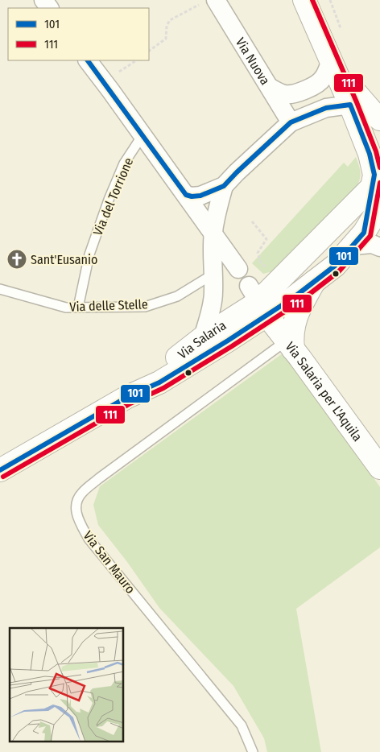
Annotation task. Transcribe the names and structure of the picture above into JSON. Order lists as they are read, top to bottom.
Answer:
{
  "streets": {
    "main road": ["Via Salaria", "Via Salaria per L'Aquila"],
    "street": ["Via Nuova"],
    "lane": ["Via del Torrione", "Via delle Stelle", "Via San Mauro"]
  },
  "crossings": [
    ["Via del Torrione", "Via delle Stelle"],
    ["Via Salaria", "Via Salaria per L'Aquila"],
    ["Via Salaria per L'Aquila", "Via San Mauro"]
  ],
  "places": {
    "church": ["Sant'Eusanio"]
  },
  "lines": ["transit line 111", "transit line 101"],
  "legend": ["101", "111"]
}
